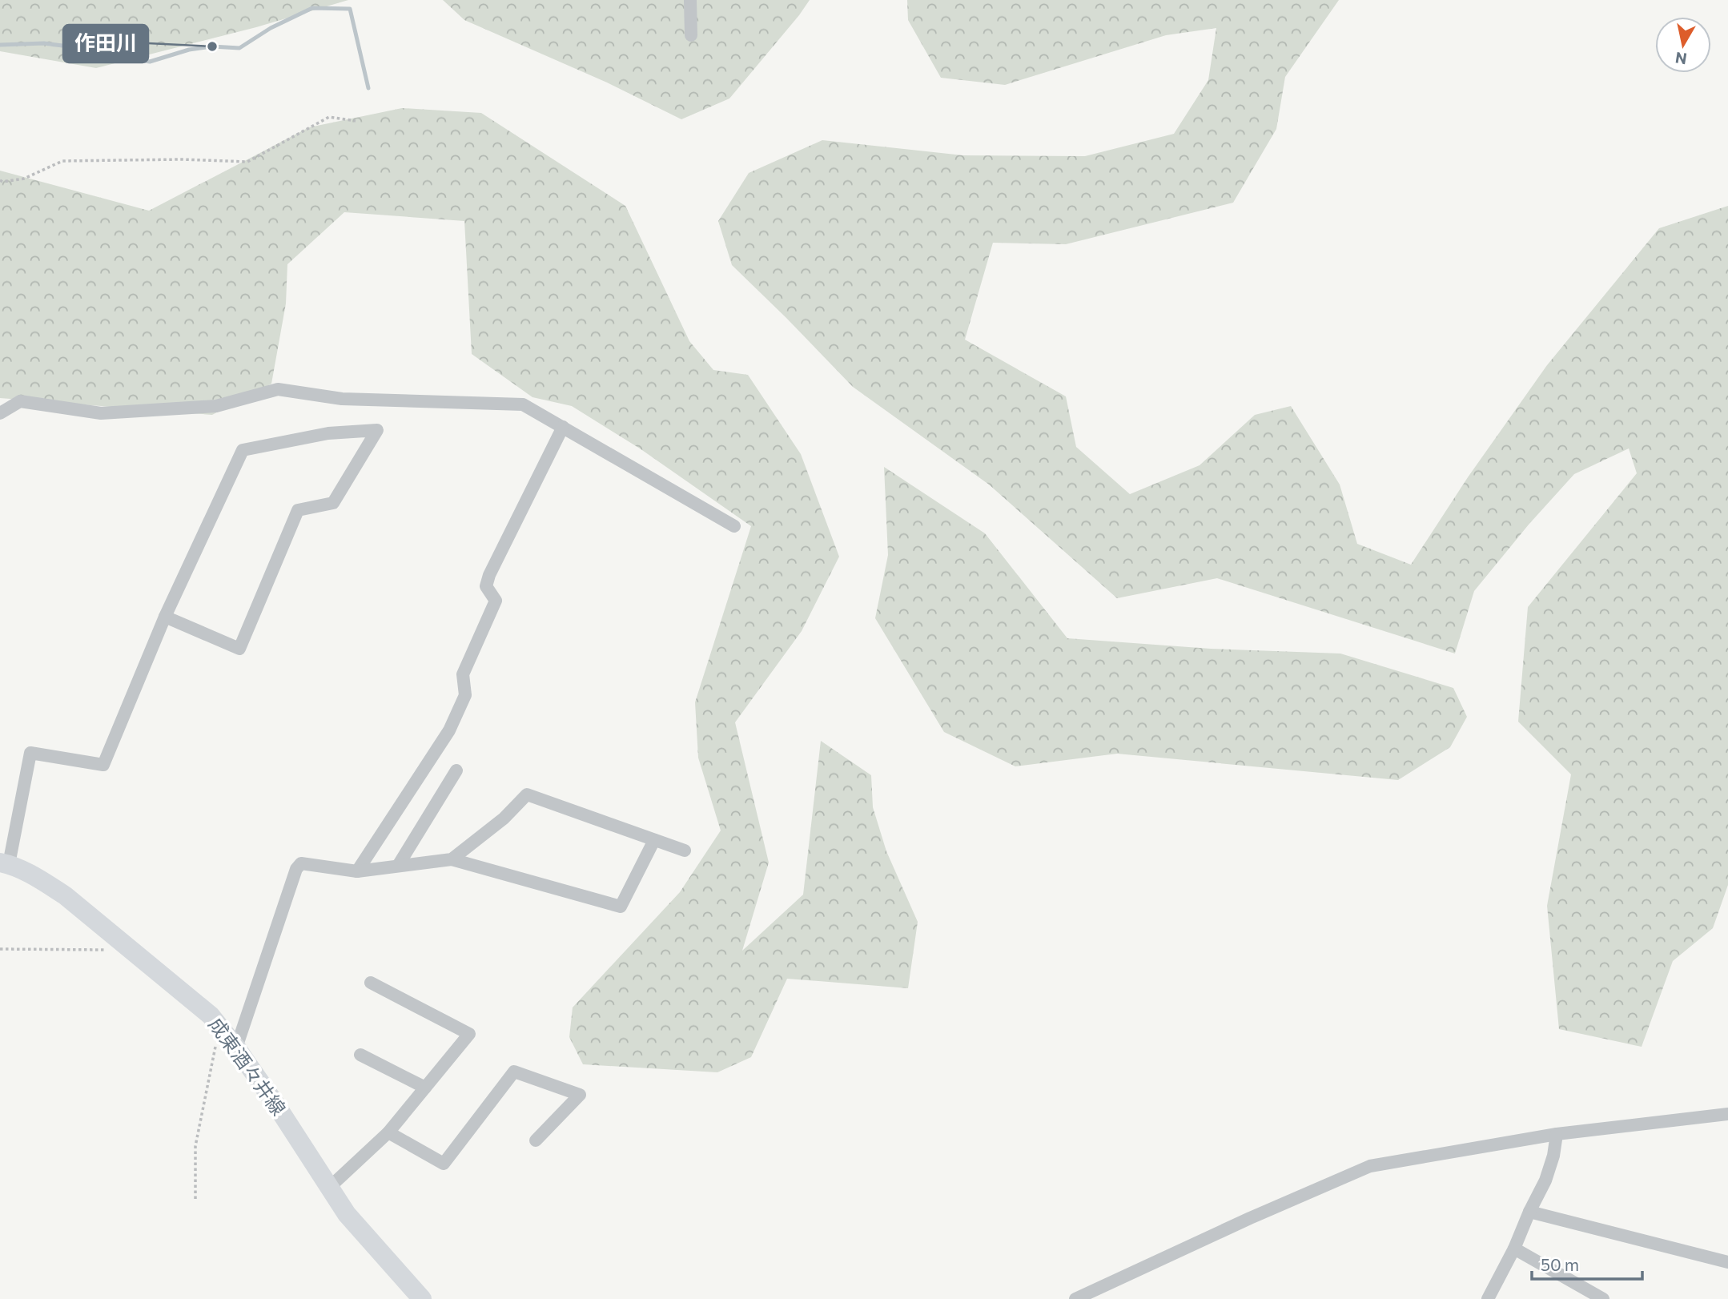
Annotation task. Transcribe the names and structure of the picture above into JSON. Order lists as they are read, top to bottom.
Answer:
{
  "streets": {
    "main road": ["成東酒々井線"]
  },
  "places": ["作田川"],
  "scale_bar": "50 m",
  "north": "bottom"
}
